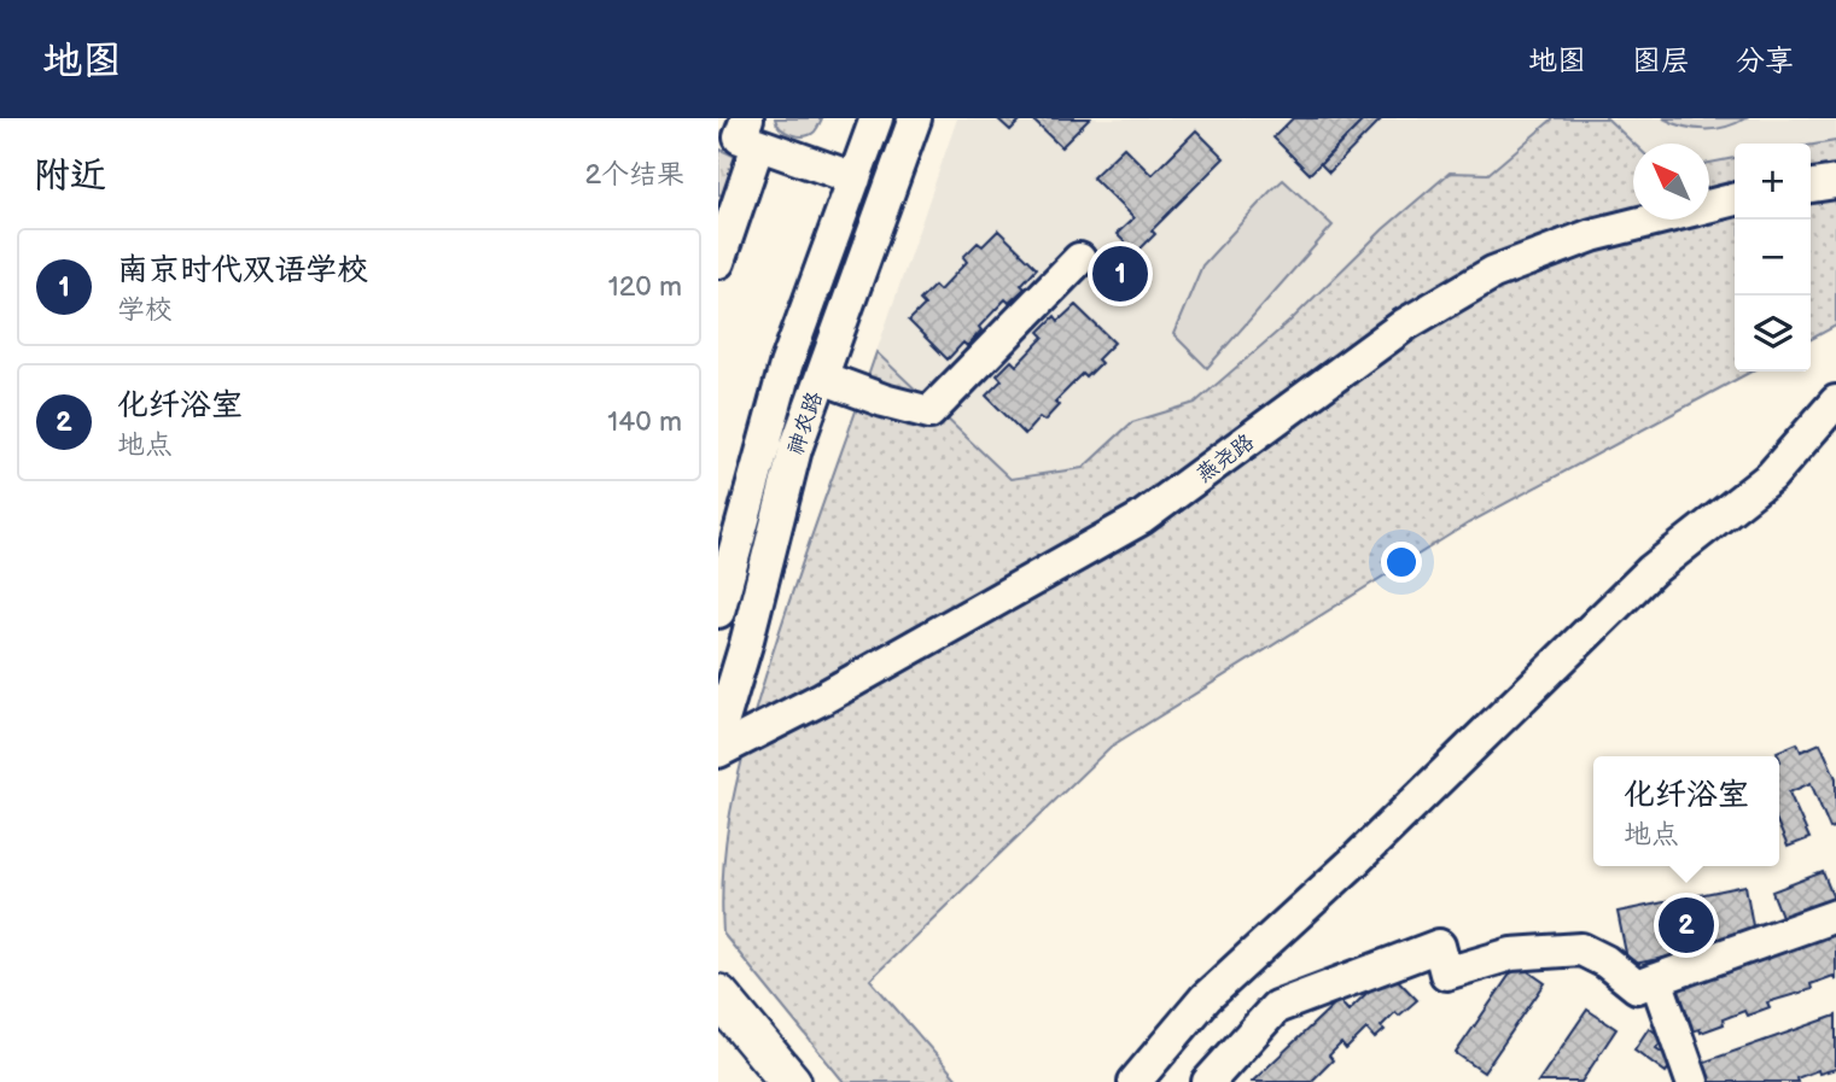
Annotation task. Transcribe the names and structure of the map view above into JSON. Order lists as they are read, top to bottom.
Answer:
{
  "streets": {
    "street": ["神农路", "燕尧路"]
  },
  "north": "top left",
  "page": {
    "header": "地图",
    "nav": ["地图", "图层", "分享"],
    "heading": ["附近", "2个结果"],
    "map_buttons": ["+", "−"],
    "list": [
      {
        "mark": "1",
        "name": "南京时代双语学校",
        "note": "学校",
        "value": "120 m"
      },
      {
        "mark": "2",
        "name": "化纤浴室",
        "note": "地点",
        "value": "140 m"
      }
    ],
    "pins": ["1", "2"],
    "popup": ["化纤浴室", "地点"]
  }
}
